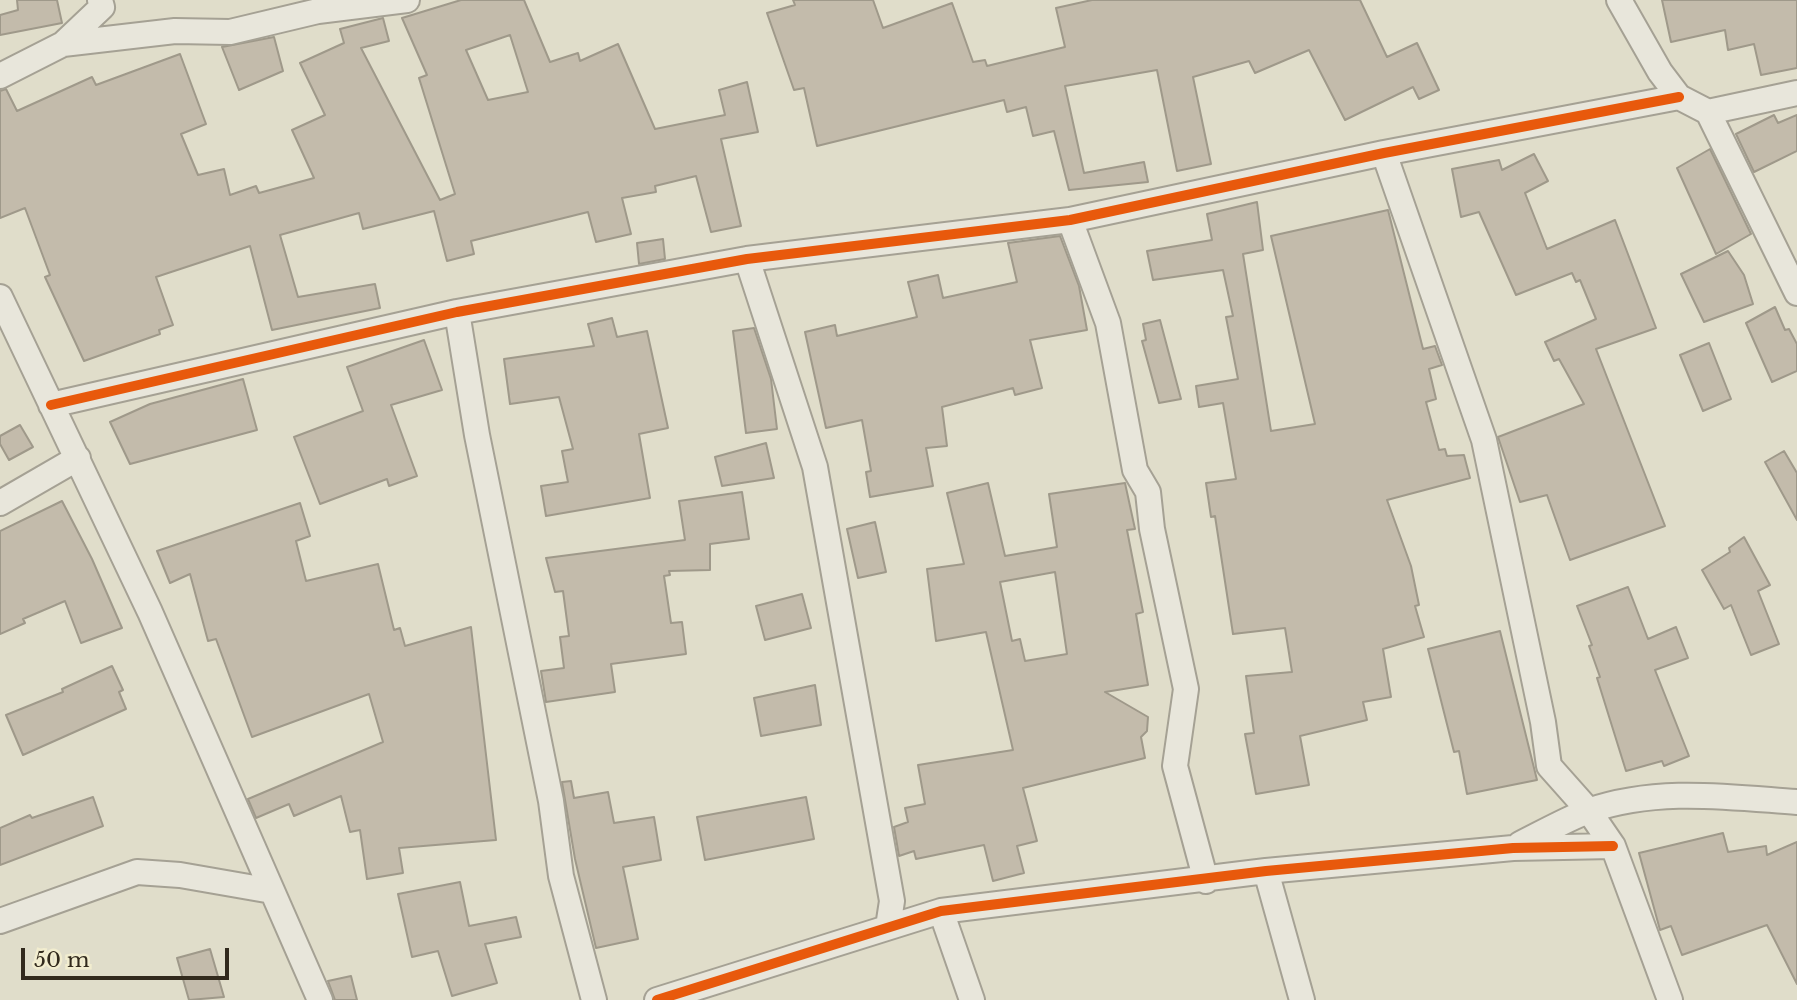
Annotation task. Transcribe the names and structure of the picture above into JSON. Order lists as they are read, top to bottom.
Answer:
{
  "scale_bar": "50 m"
}
